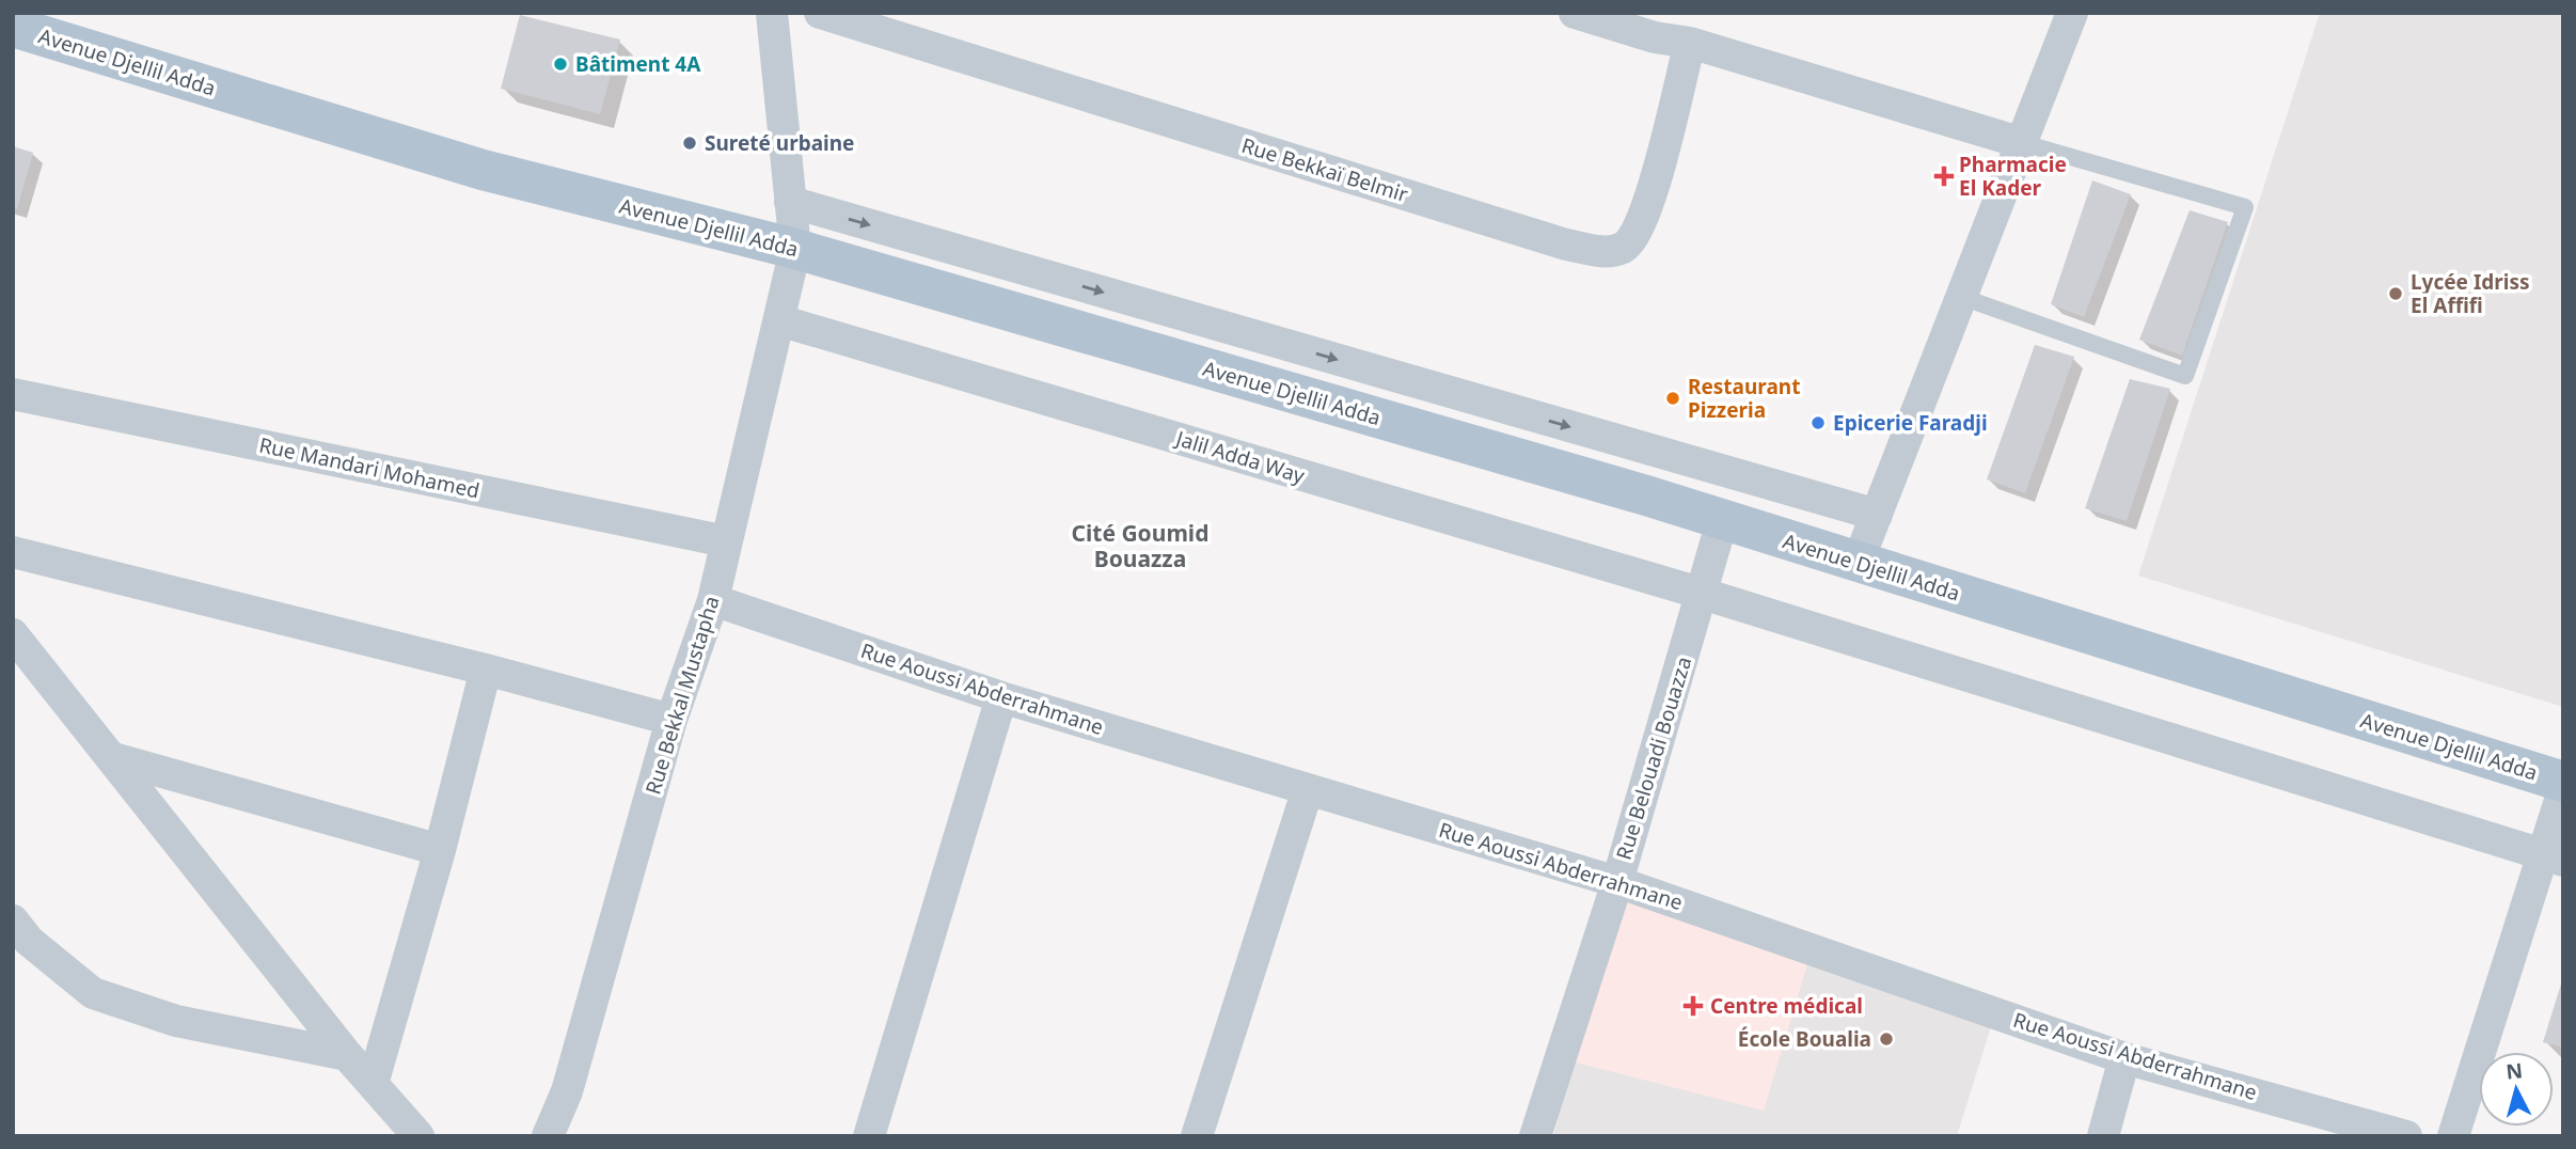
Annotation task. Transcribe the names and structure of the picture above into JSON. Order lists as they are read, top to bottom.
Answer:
{
  "streets": {
    "main road": ["Avenue Djellil Adda"],
    "street": [
      "Rue Bekkaï Belmir",
      "Jalil Adda Way",
      "Rue Mandari Mohamed",
      "Rue Aoussi Abderrahmane",
      "Rue Bekkal Mustapha",
      "Rue Belouadi Bouazza"
    ]
  },
  "crossings": [
    ["Avenue Djellil Adda", "Rue Bekkal Mustapha"],
    ["Avenue Djellil Adda", "Rue Belouadi Bouazza"],
    ["Jalil Adda Way", "Rue Bekkal Mustapha"],
    ["Jalil Adda Way", "Rue Belouadi Bouazza"],
    ["Rue Mandari Mohamed", "Rue Bekkal Mustapha"],
    ["Rue Aoussi Abderrahmane", "Rue Bekkal Mustapha"],
    ["Rue Aoussi Abderrahmane", "Rue Belouadi Bouazza"]
  ],
  "districts": ["Cité Goumid Bouazza"],
  "places": {
    "other": [
      "Bâtiment 4A",
      "Sureté urbaine",
      "Lycée Idriss El Affifi",
      "Restaurant Pizzeria",
      "Epicerie Faradji",
      "École Boualia"
    ],
    "health": ["Pharmacie El Kader", "Centre médical"]
  },
  "north": "top"
}
